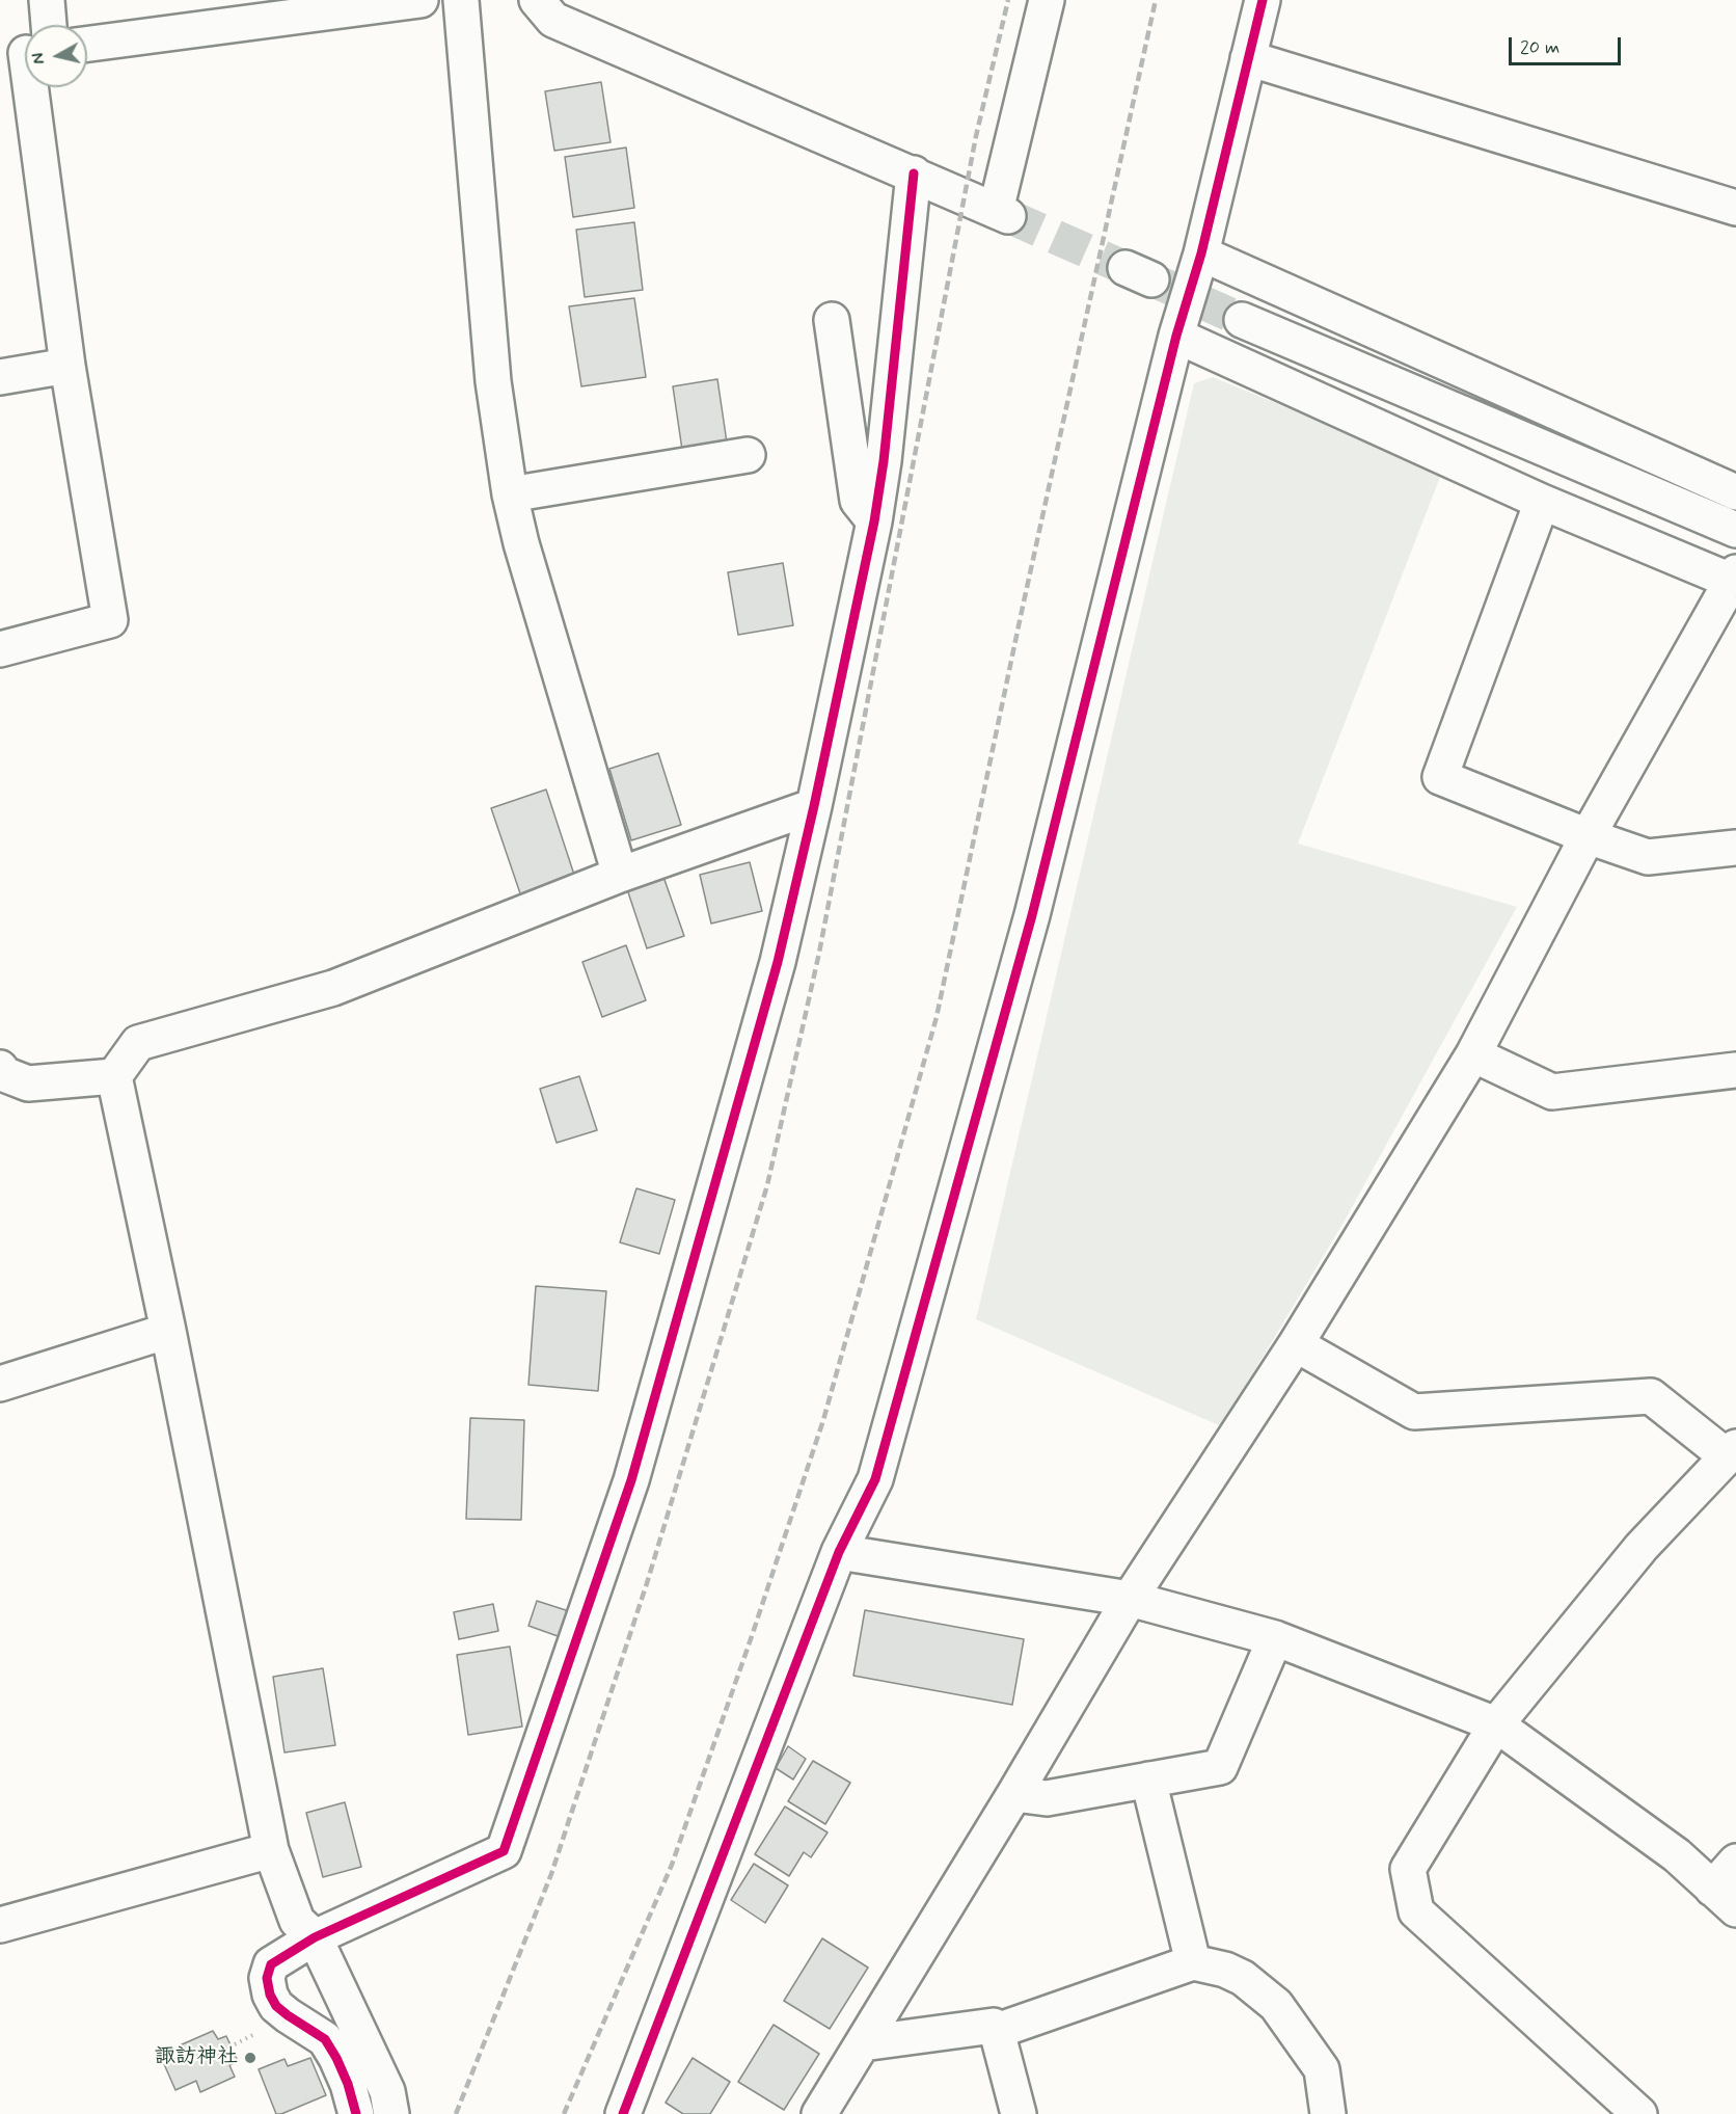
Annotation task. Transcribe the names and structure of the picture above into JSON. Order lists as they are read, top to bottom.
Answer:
{
  "places": ["諏訪神社"],
  "scale_bar": "20 m",
  "north": "left"
}
